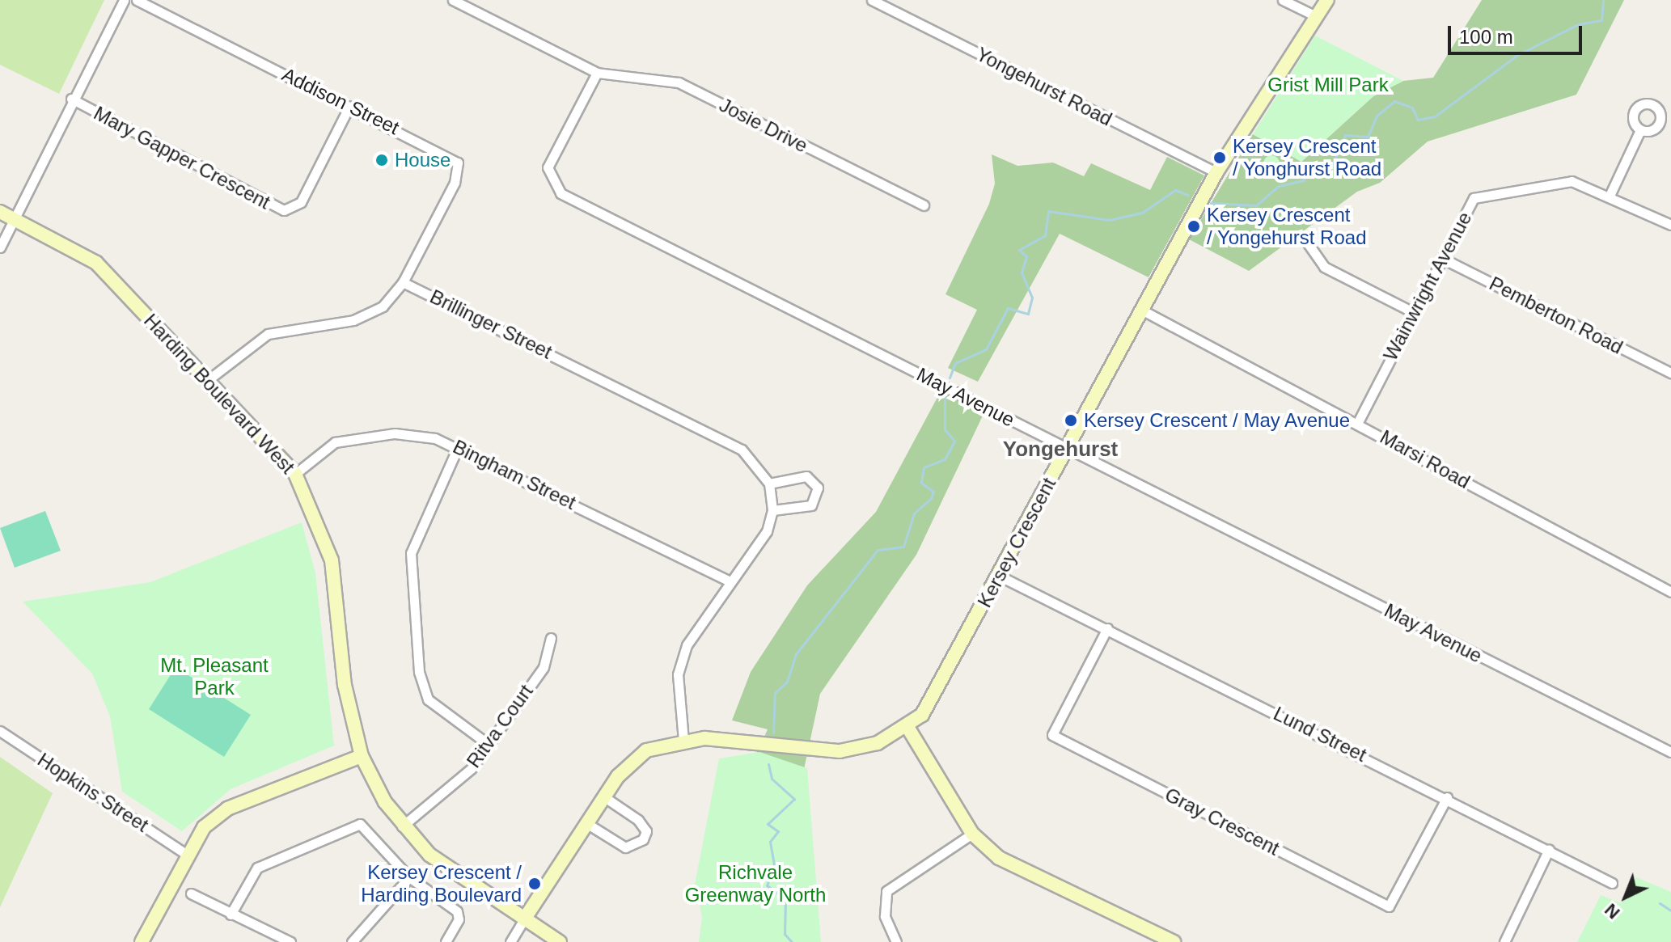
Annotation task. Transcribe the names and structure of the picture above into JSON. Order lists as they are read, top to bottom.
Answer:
{
  "streets": {
    "street": [
      "Yongehurst Road",
      "Addison Street",
      "Josie Drive",
      "Mary Gapper Crescent",
      "Wainwright Avenue",
      "Pemberton Road",
      "Brillinger Street",
      "Harding Boulevard West",
      "May Avenue",
      "Marsi Road",
      "Bingham Street",
      "Kersey Crescent",
      "Ritva Court",
      "Lund Street",
      "Hopkins Street",
      "Gray Crescent"
    ]
  },
  "crossings": [
    ["Yongehurst Road", "Kersey Crescent"],
    ["Addison Street", "Mary Gapper Crescent"],
    ["Addison Street", "Brillinger Street"],
    ["Josie Drive", "May Avenue"],
    ["Wainwright Avenue", "Pemberton Road"],
    ["Wainwright Avenue", "Marsi Road"],
    ["Harding Boulevard West", "Bingham Street"],
    ["Harding Boulevard West", "Kersey Crescent"],
    ["Harding Boulevard West", "Ritva Court"],
    ["May Avenue", "Kersey Crescent"],
    ["Marsi Road", "Kersey Crescent"],
    ["Kersey Crescent", "Lund Street"],
    ["Lund Street", "Gray Crescent"]
  ],
  "districts": ["Yongehurst"],
  "parks": ["Grist Mill Park", "Mt. Pleasant Park", "Richvale Greenway North"],
  "places": [
    "Kersey Crescent / Yonghurst Road",
    "House",
    "Kersey Crescent / Yongehurst Road",
    "Kersey Crescent / May Avenue",
    "Kersey Crescent / Harding Boulevard"
  ],
  "scale_bar": "100 m",
  "north": "bottom left"
}
